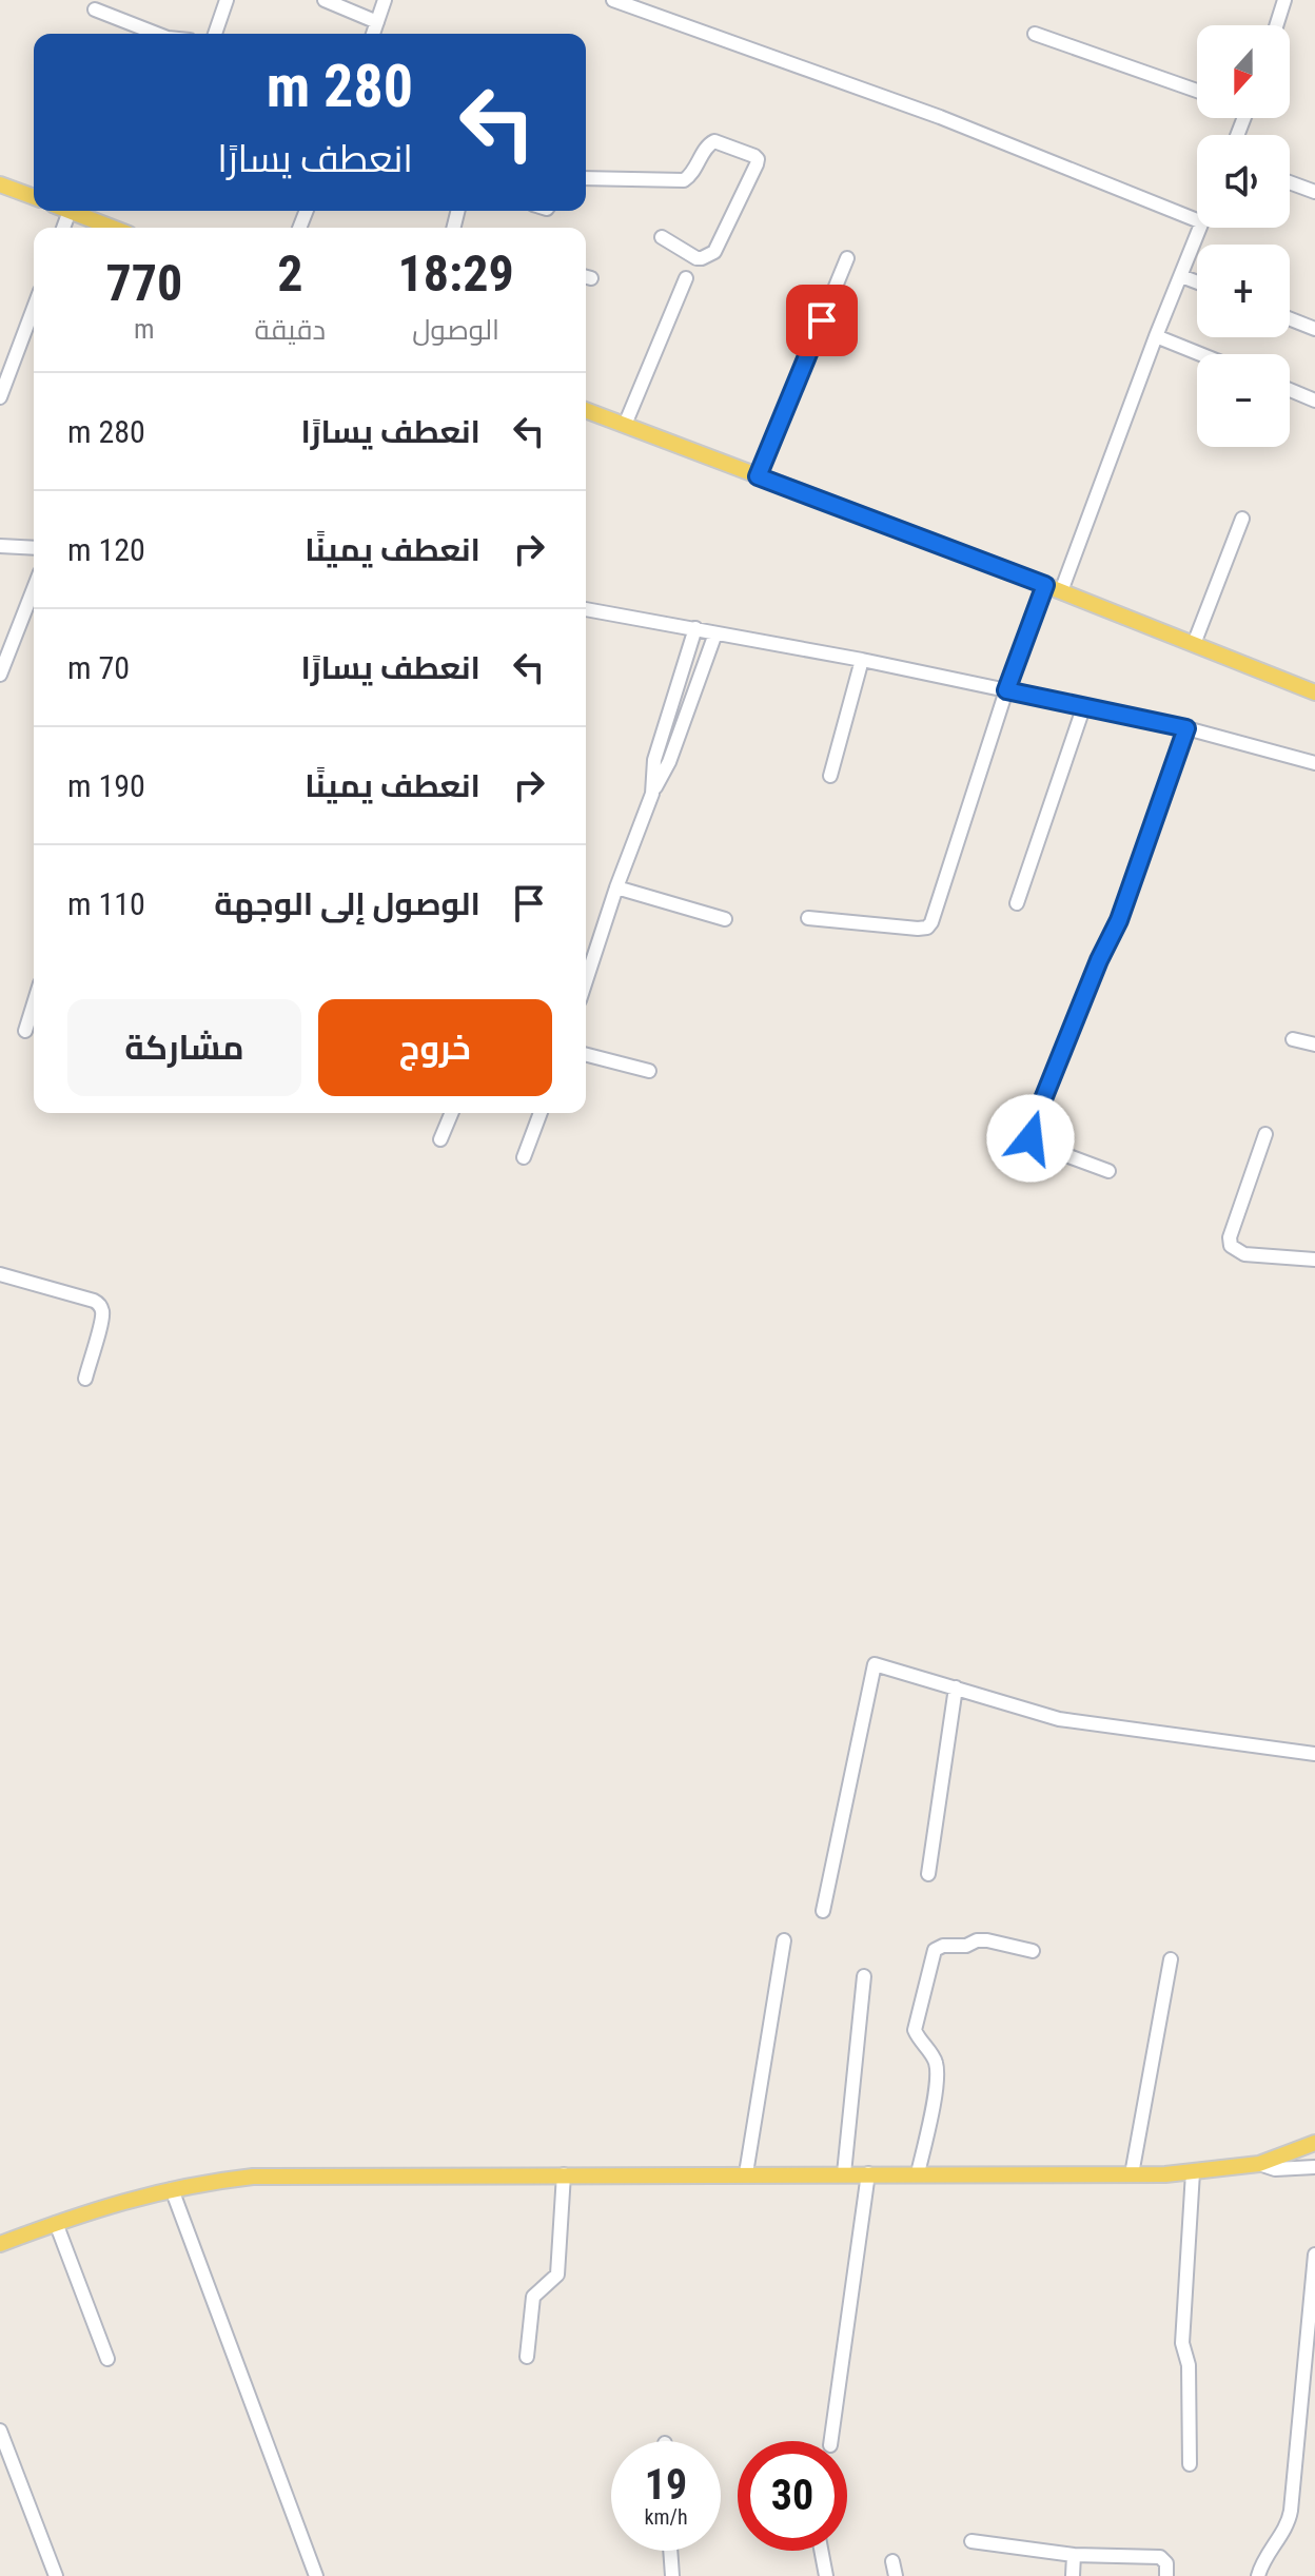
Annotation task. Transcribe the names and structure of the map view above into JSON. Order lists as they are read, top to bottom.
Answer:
{
  "north": "bottom",
  "page": {
    "map_buttons": ["+", "−"],
    "turn": ["280 m", "انعطف يسارًا"],
    "eta": [
      "18:29",
      "الوصول",
      "2",
      "دقيقة",
      "770",
      "m"
    ],
    "list": [
      {
        "name": "انعطف يسارًا",
        "value": "280 m"
      },
      {
        "name": "انعطف يمينًا",
        "value": "120 m"
      },
      {
        "name": "انعطف يسارًا",
        "value": "70 m"
      },
      {
        "name": "انعطف يمينًا",
        "value": "190 m"
      },
      {
        "name": "الوصول إلى الوجهة",
        "value": "110 m"
      }
    ],
    "buttons": ["خروج", "مشاركة"],
    "speed": "19 km/h",
    "limit": "30"
  }
}
